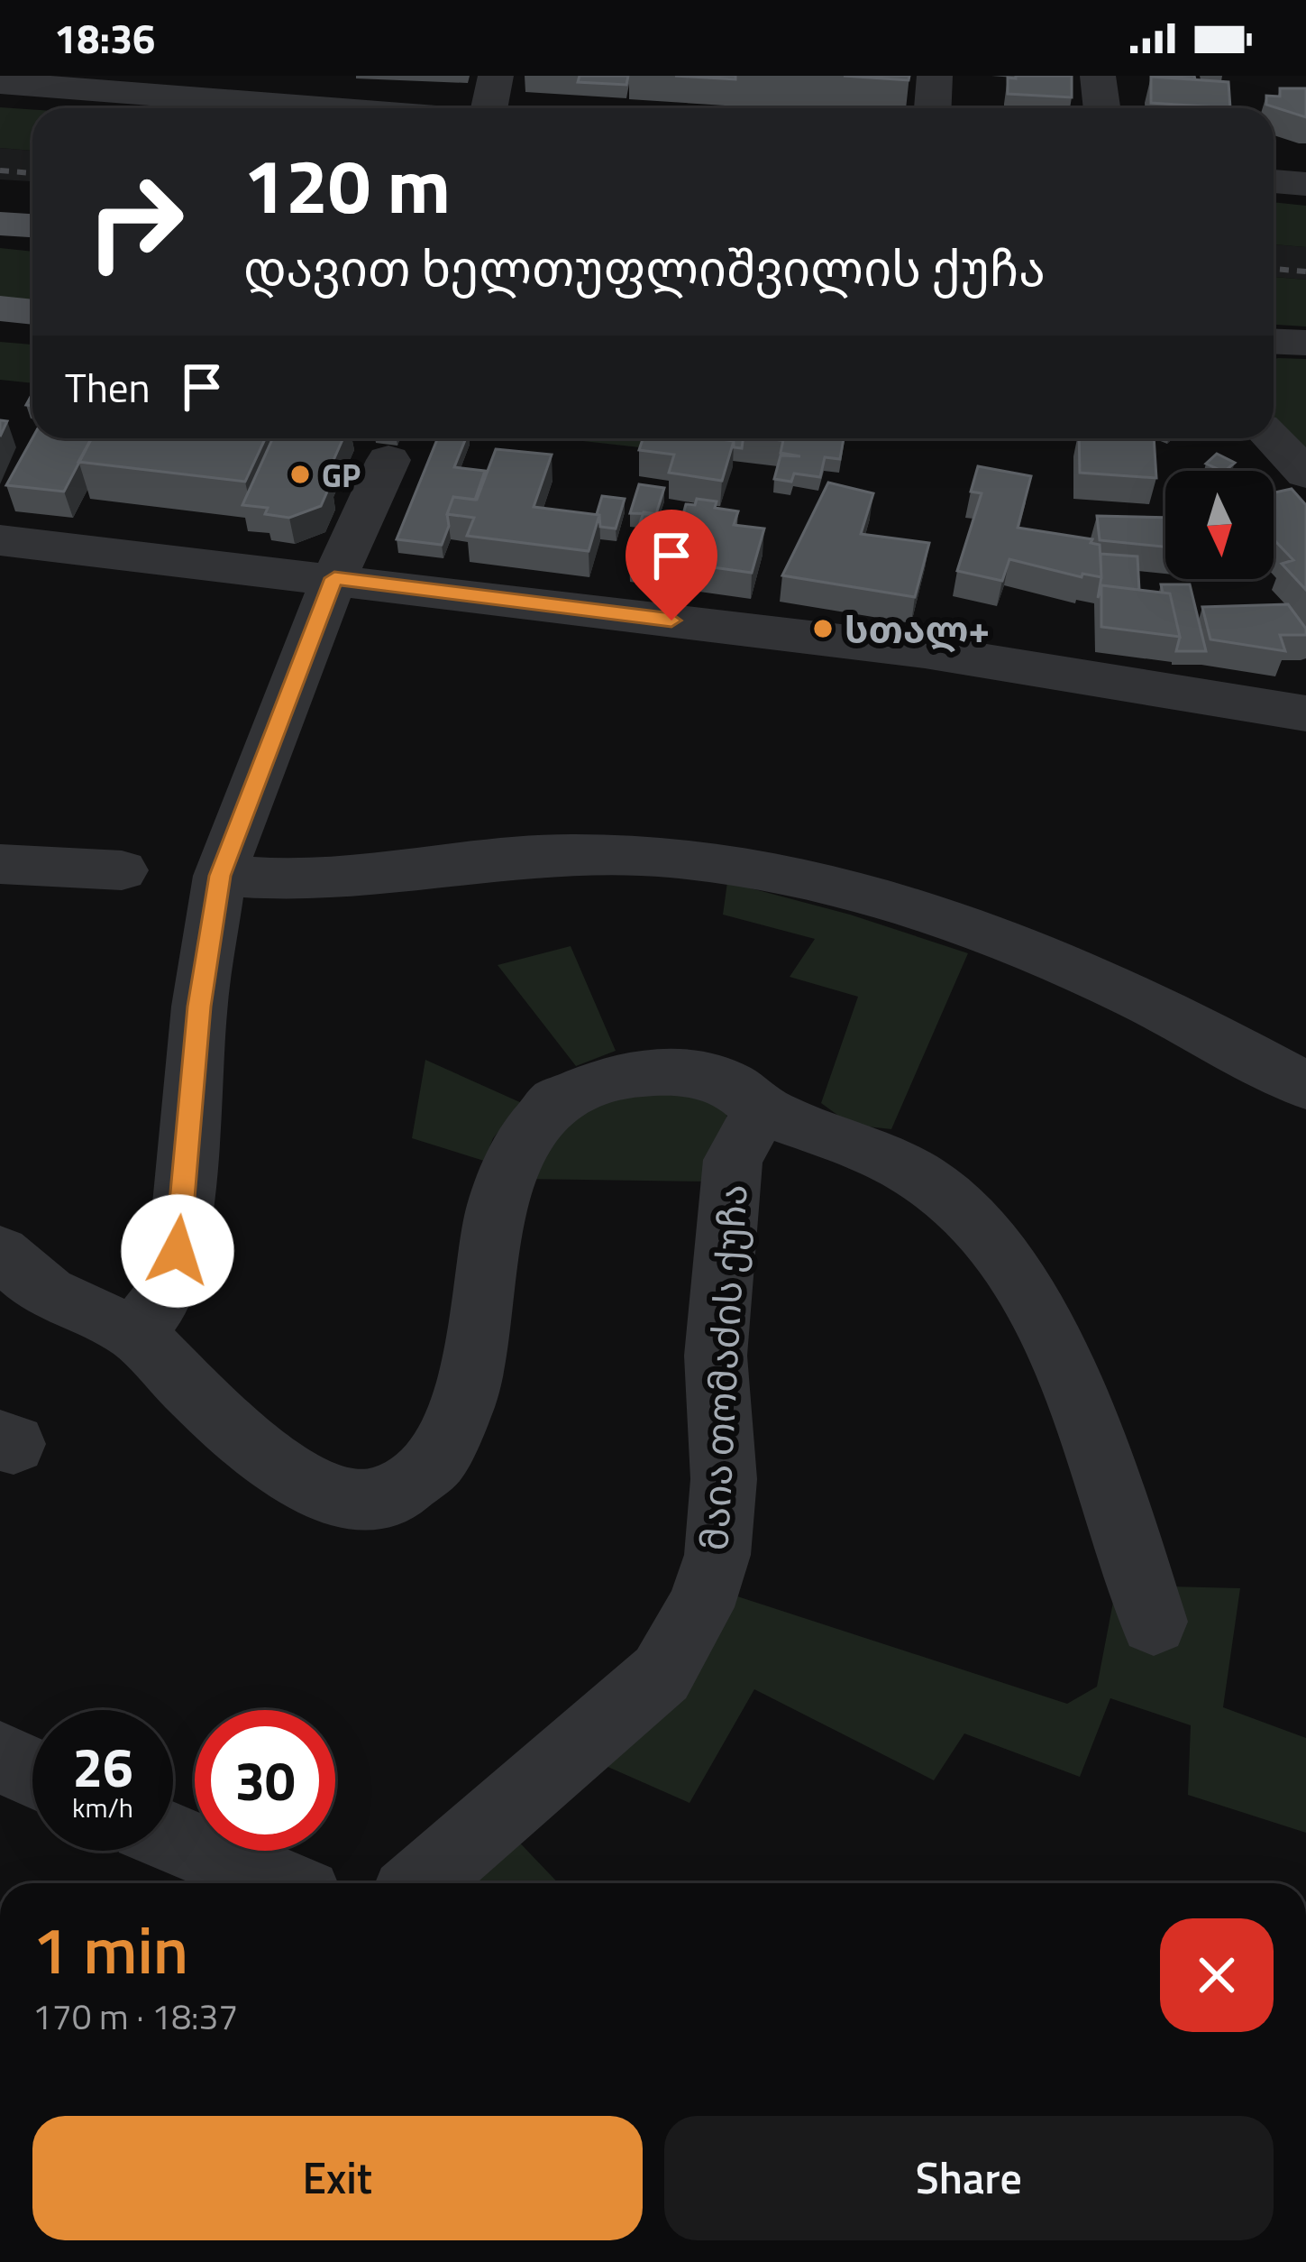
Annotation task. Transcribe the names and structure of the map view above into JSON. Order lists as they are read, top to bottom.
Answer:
{
  "streets": {
    "street": ["მაია თომაძის ქუჩა"]
  },
  "places": ["GP", "სთალ+"],
  "north": "bottom",
  "page": {
    "status": "18:36",
    "turn": ["120 m", "დავით ხელთუფლიშვილის ქუჩა"],
    "then": "Then",
    "speed": "26 km/h",
    "limit": "30",
    "heading": ["1 min", "170 m · 18:37"],
    "buttons": ["Exit", "Share"]
  }
}
